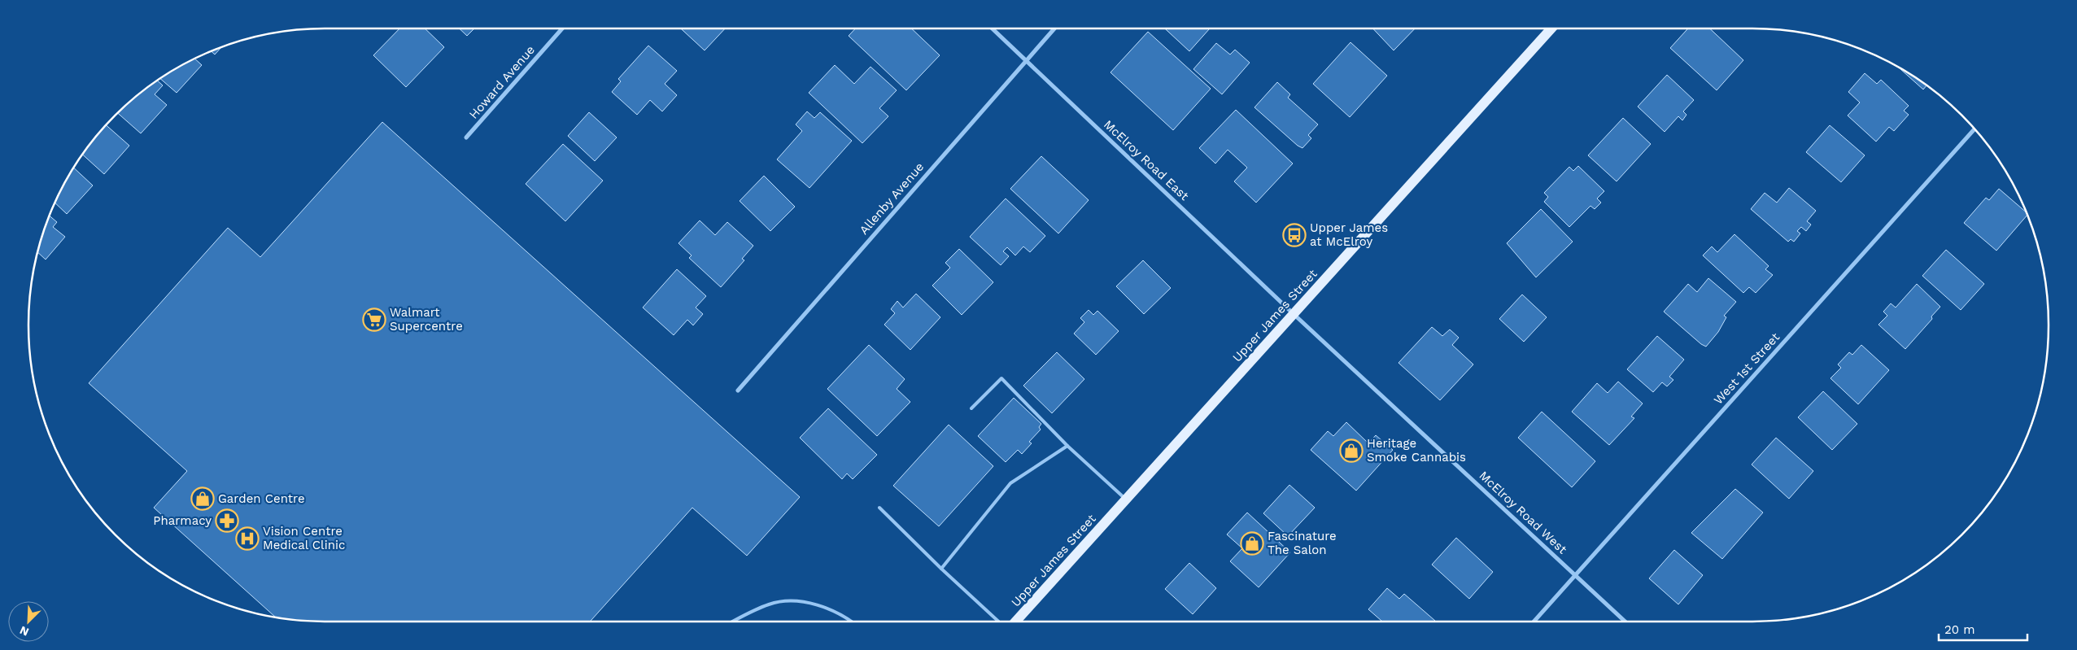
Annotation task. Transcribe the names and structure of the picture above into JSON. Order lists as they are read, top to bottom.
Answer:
{
  "streets": {
    "main road": ["Upper James Street"],
    "street": [
      "Howard Avenue",
      "McElroy Road East",
      "Allenby Avenue",
      "West 1st Street",
      "McElroy Road West"
    ]
  },
  "crossings": [
    ["McElroy Road East", "Allenby Avenue"],
    ["McElroy Road East", "Upper James Street"],
    ["McElroy Road East", "McElroy Road West"],
    ["Upper James Street", "McElroy Road West"],
    ["West 1st Street", "McElroy Road West"]
  ],
  "places": {
    "bus stop": ["Upper James at McElroy"],
    "supermarket": ["Walmart Supercentre"],
    "shop": ["Heritage Smoke Cannabis", "Garden Centre", "Fascinature The Salon"],
    "pharmacy": ["Pharmacy"],
    "hospital": ["Vision Centre Medical Clinic"]
  },
  "scale_bar": "20 m",
  "north": "bottom left"
}
